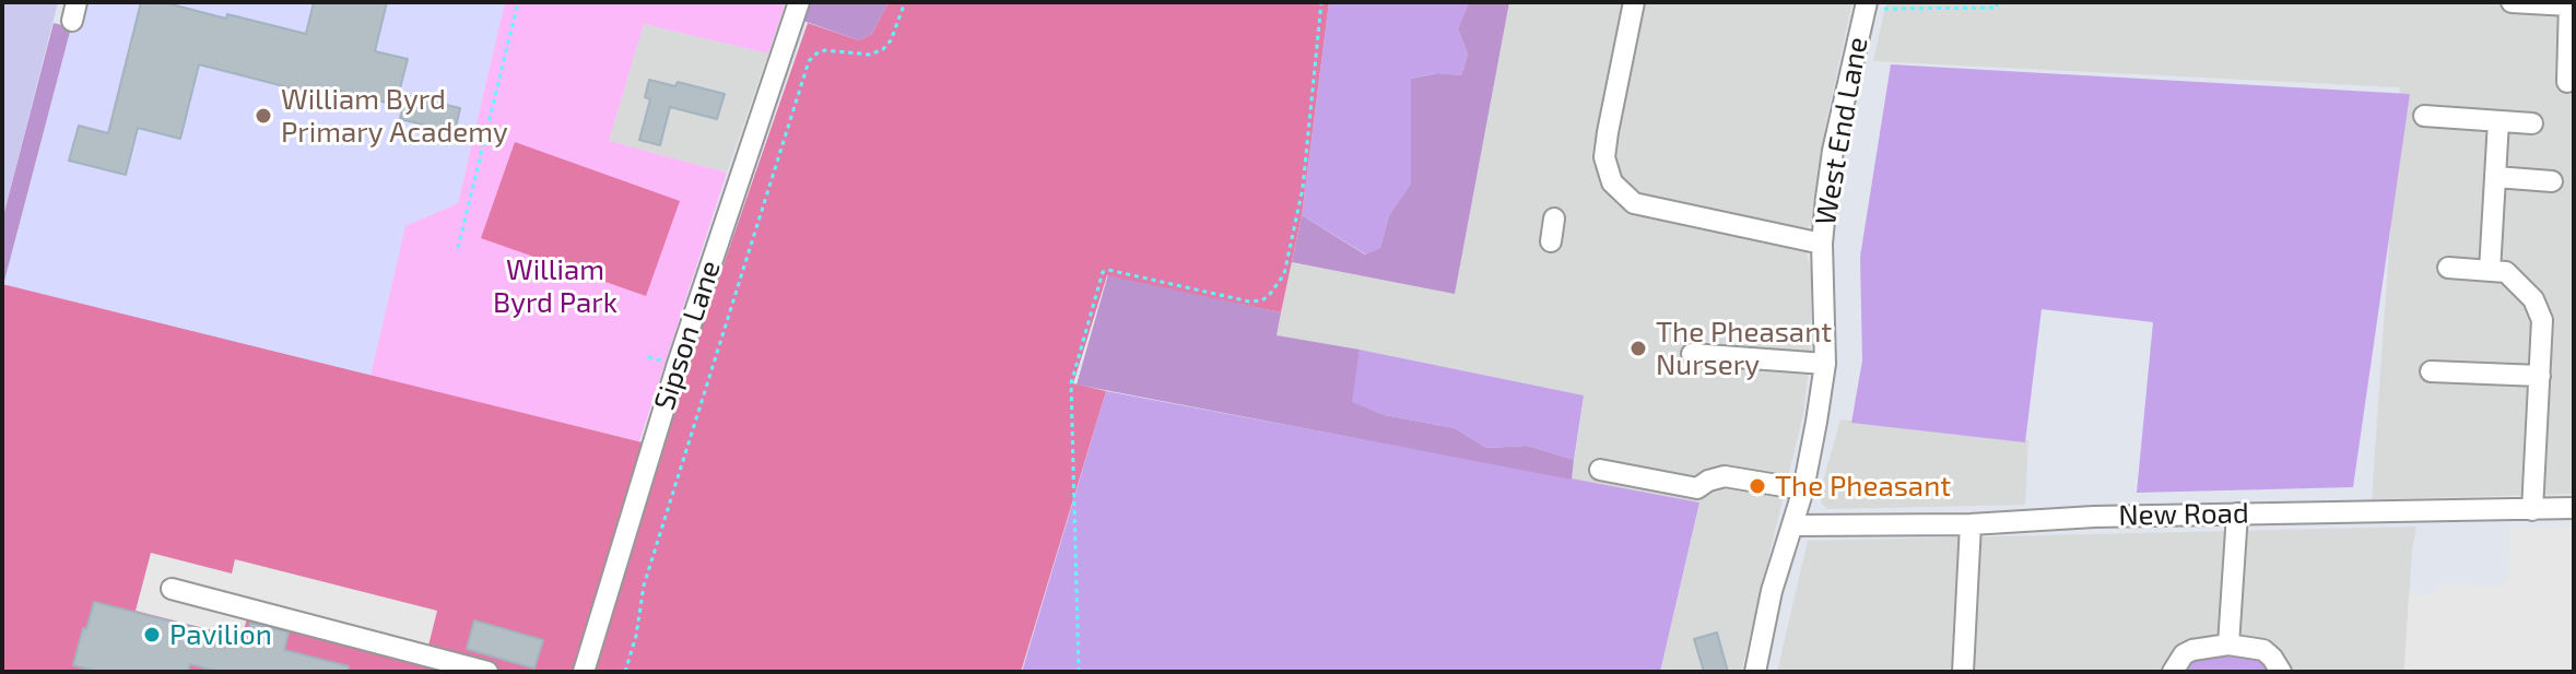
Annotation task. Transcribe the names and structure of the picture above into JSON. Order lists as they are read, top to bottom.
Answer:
{
  "streets": {
    "street": ["West End Lane", "Sipson Lane", "New Road"]
  },
  "crossings": [
    ["West End Lane", "New Road"]
  ],
  "parks": ["William Byrd Park"],
  "places": [
    "William Byrd Primary Academy",
    "The Pheasant Nursery",
    "The Pheasant",
    "Pavilion"
  ]
}
